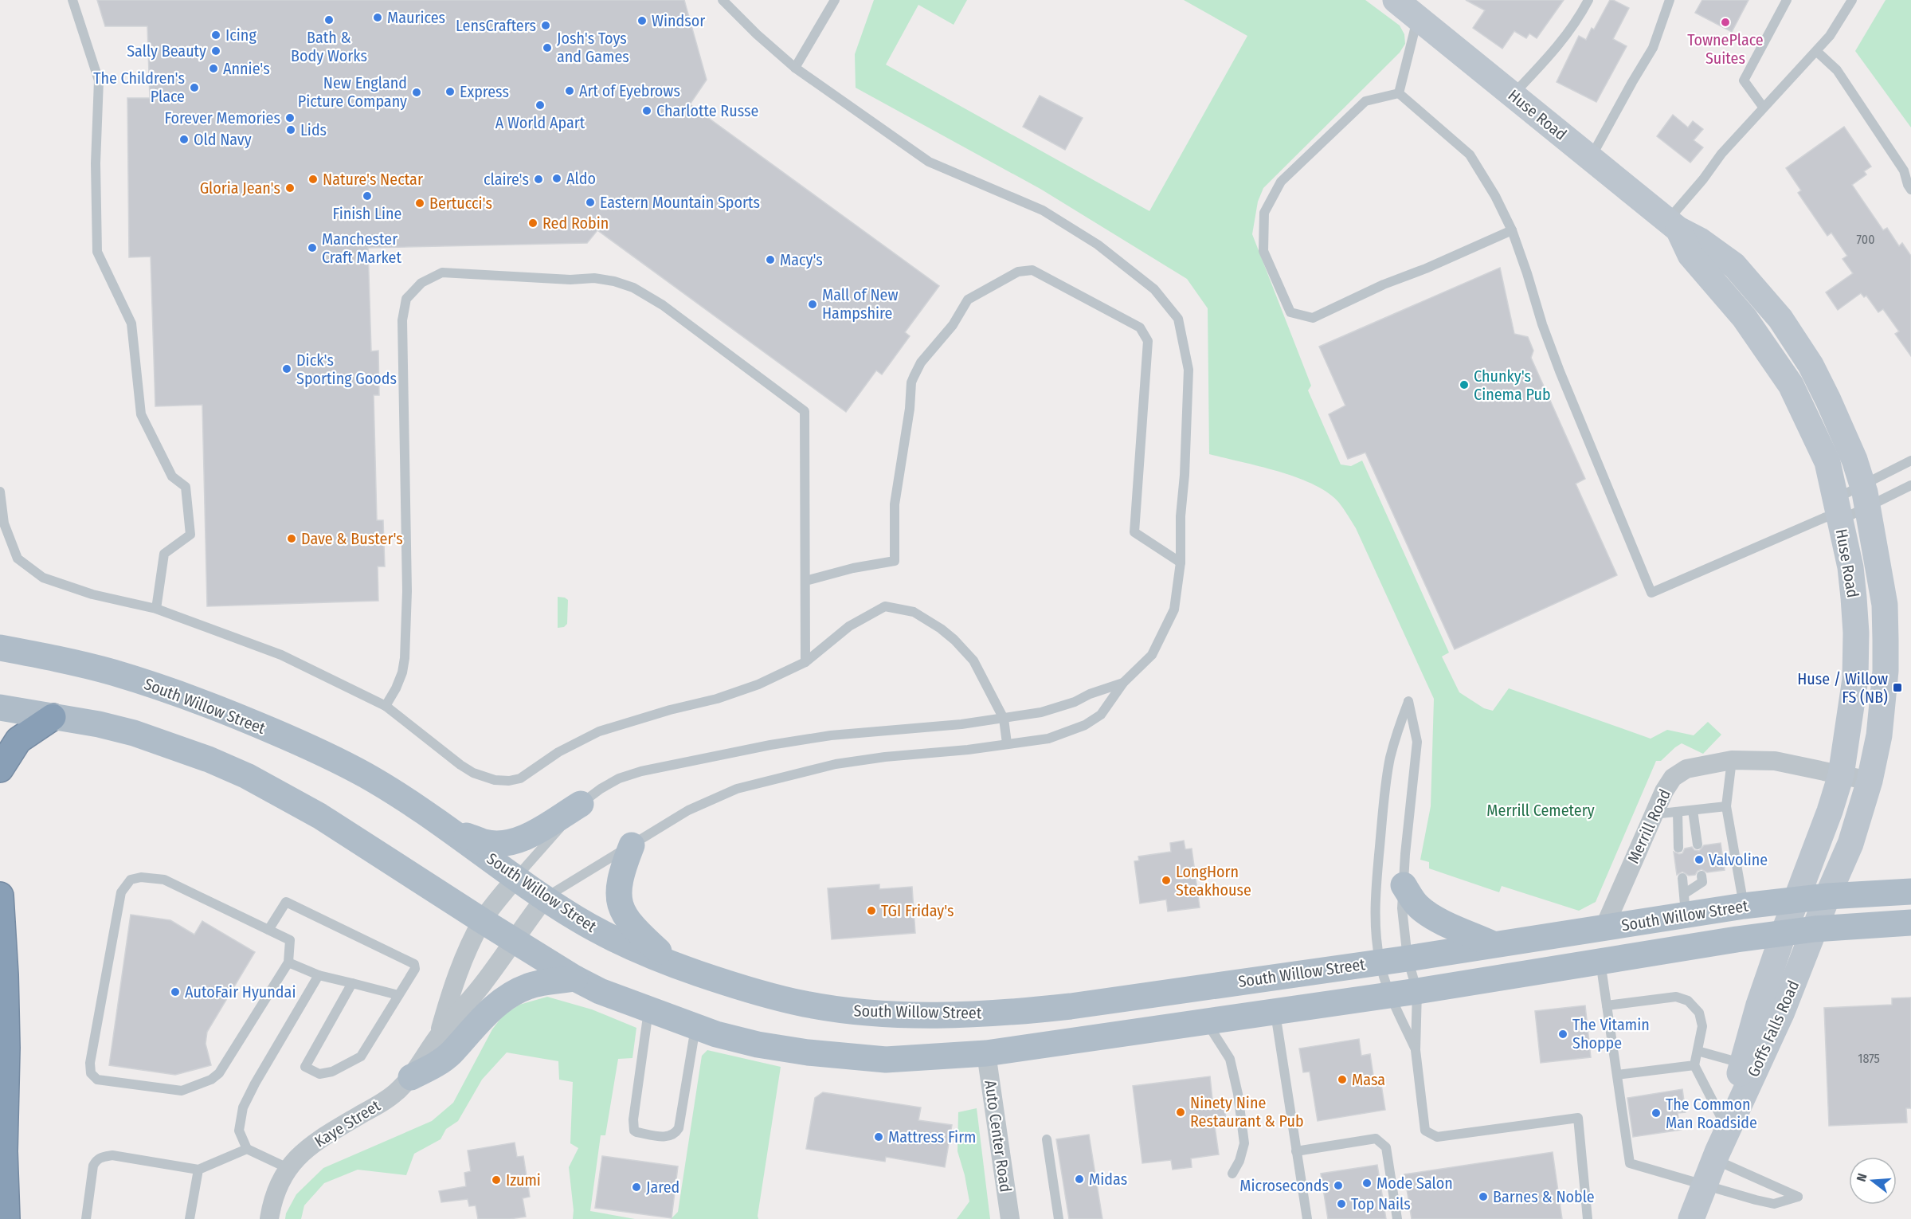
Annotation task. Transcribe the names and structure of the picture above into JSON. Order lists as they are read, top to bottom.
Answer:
{
  "streets": {
    "main road": ["South Willow Street"],
    "street": [
      "Huse Road",
      "Merrill Road",
      "Goffs Falls Road",
      "Kaye Street",
      "Auto Center Road"
    ]
  },
  "crossings": [
    ["Huse Road", "South Willow Street"],
    ["Huse Road", "Merrill Road"],
    ["Huse Road", "Goffs Falls Road"],
    ["South Willow Street", "Merrill Road"],
    ["South Willow Street", "Goffs Falls Road"],
    ["South Willow Street", "Kaye Street"],
    ["South Willow Street", "Auto Center Road"]
  ],
  "parks": ["Merrill Cemetery"],
  "places": {
    "other": [
      "Maurices",
      "Bath & Body Works",
      "Windsor",
      "TownePlace Suites",
      "LensCrafters",
      "Icing",
      "Josh's Toys and Games",
      "Sally Beauty",
      "Annie's",
      "The Children's Place",
      "Art of Eyebrows",
      "Express",
      "New England Picture Company",
      "A World Apart",
      "Charlotte Russe",
      "Forever Memories",
      "Lids",
      "Old Navy",
      "Aldo",
      "Nature's Nectar",
      "claire's",
      "Gloria Jean's",
      "Finish Line",
      "Eastern Mountain Sports",
      "Bertucci's",
      "Red Robin",
      "Manchester Craft Market",
      "Macy's",
      "Mall of New Hampshire",
      "Dick's Sporting Goods",
      "Chunky's Cinema Pub",
      "Dave & Buster's",
      "Valvoline",
      "LongHorn Steakhouse",
      "TGI Friday's",
      "AutoFair Hyundai",
      "The Vitamin Shoppe",
      "Masa",
      "Ninety Nine Restaurant & Pub",
      "The Common Man Roadside",
      "Mattress Firm",
      "Midas",
      "Izumi",
      "Mode Salon",
      "Microseconds",
      "Jared",
      "Barnes & Noble",
      "Top Nails"
    ],
    "transit": ["Huse / Willow FS (NB)"]
  },
  "house_numbers": ["700", "1875"],
  "north": "left"
}
